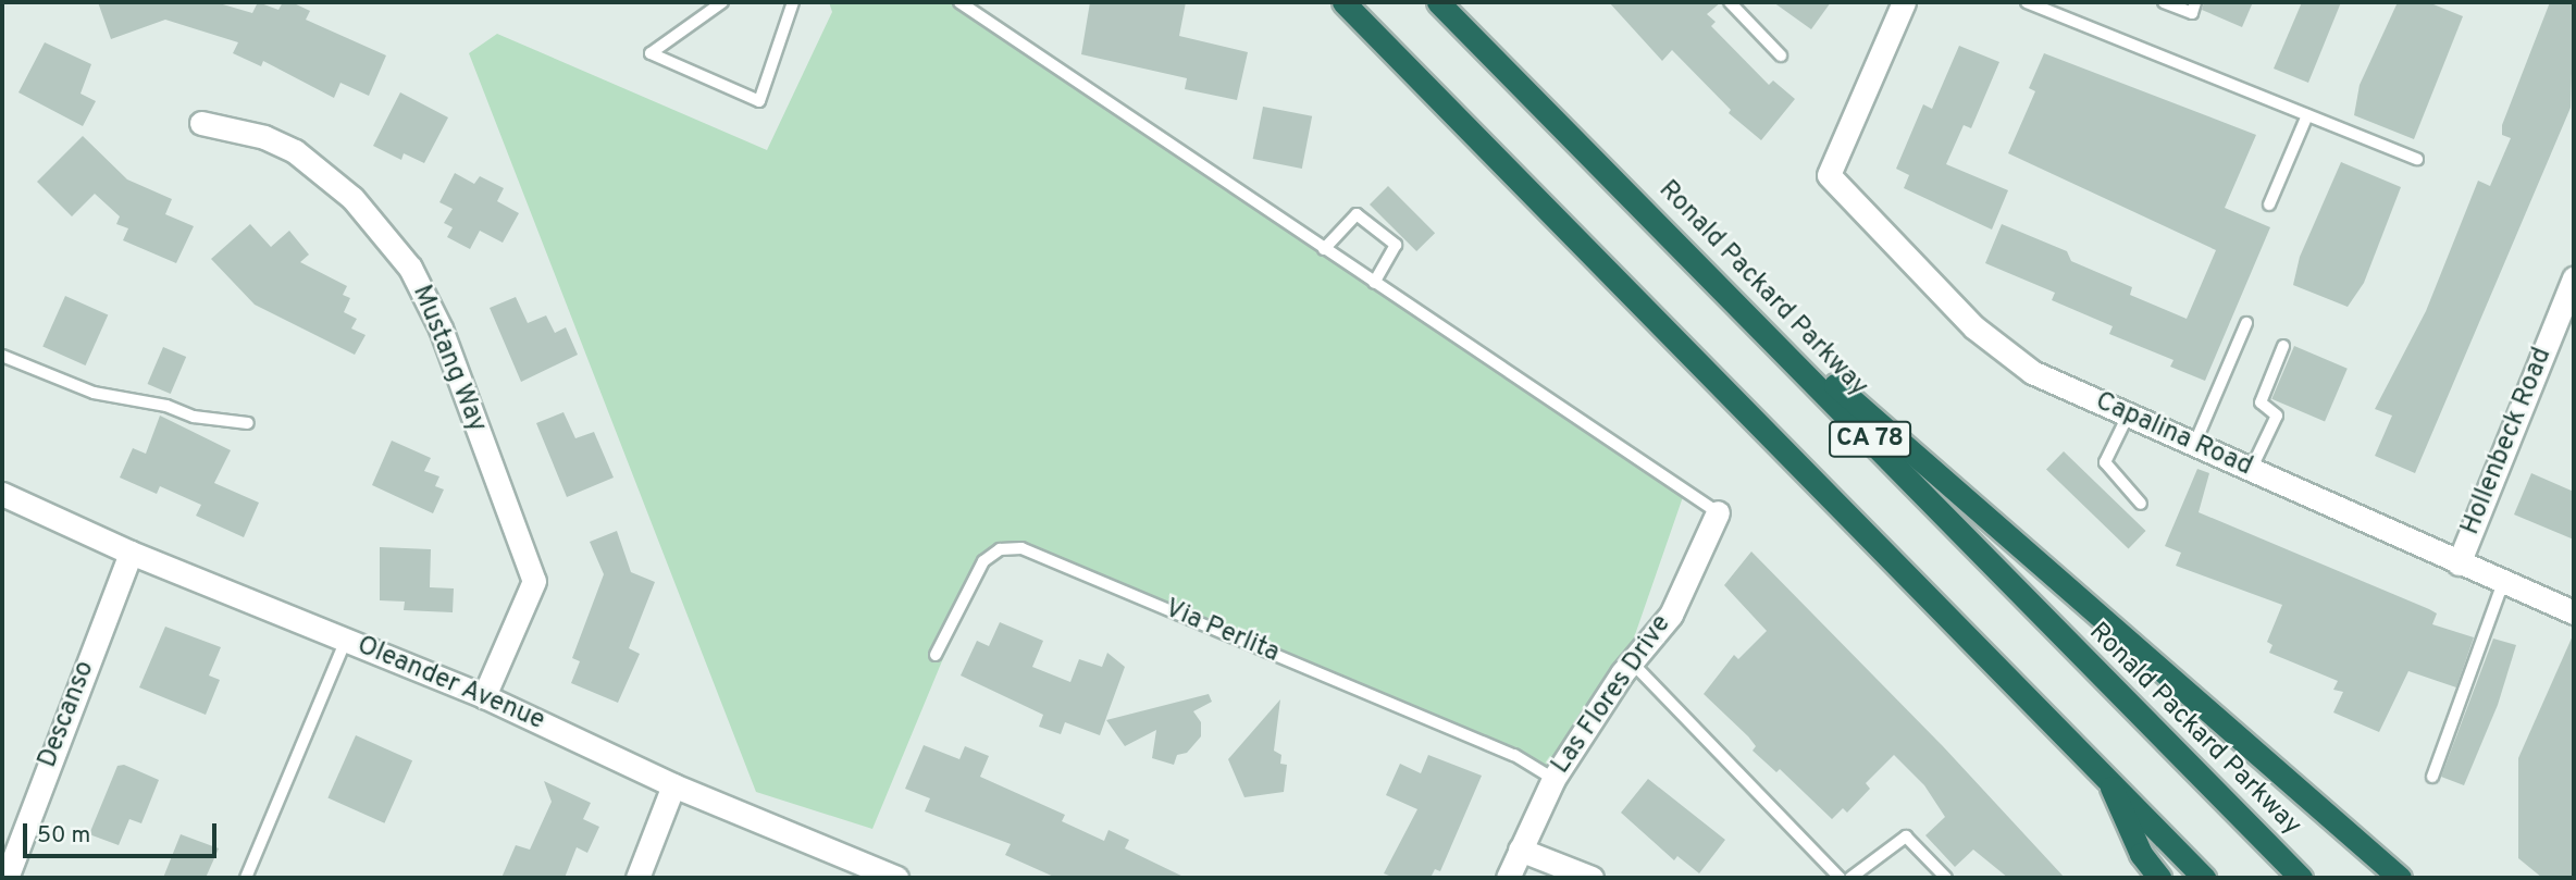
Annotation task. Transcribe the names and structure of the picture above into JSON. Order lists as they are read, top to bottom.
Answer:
{
  "streets": {
    "highway": ["Ronald Packard Parkway", "CA 78"],
    "street": [
      "Mustang Way",
      "Capalina Road",
      "Hollenbeck Road",
      "Oleander Avenue",
      "Las Flores Drive",
      "Descanso"
    ],
    "lane": ["Via Perlita"]
  },
  "crossings": [
    ["Mustang Way", "Oleander Avenue"],
    ["Capalina Road", "Hollenbeck Road"],
    ["Via Perlita", "Las Flores Drive"],
    ["Oleander Avenue", "Descanso"]
  ],
  "scale_bar": "50 m"
}
